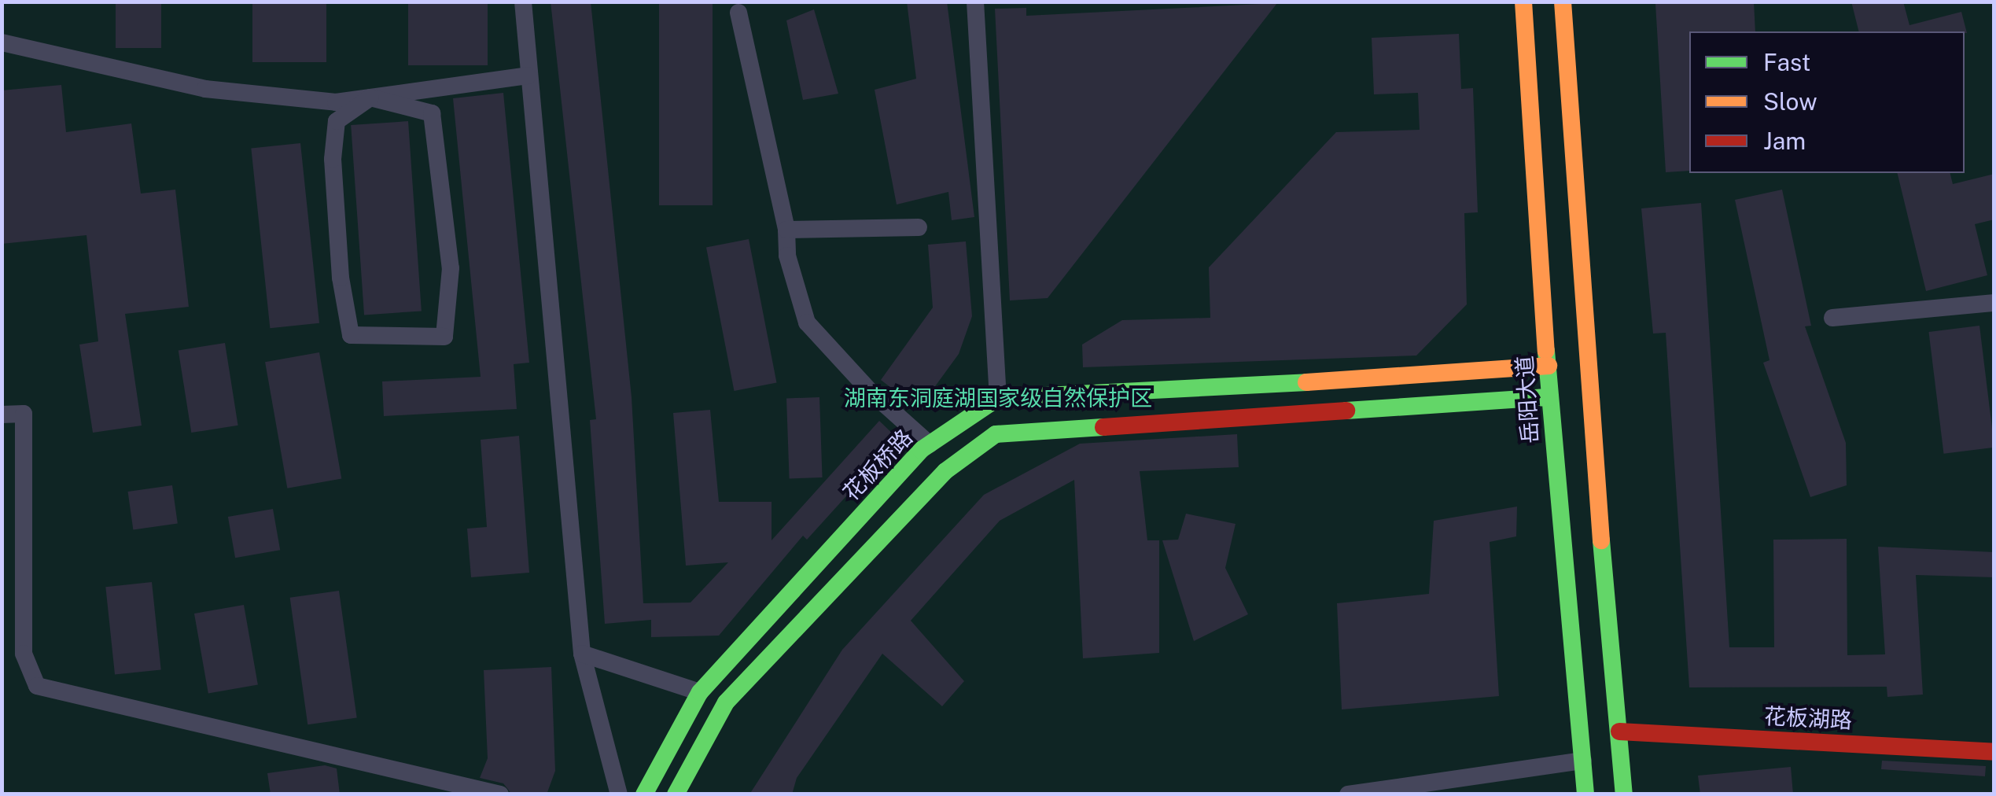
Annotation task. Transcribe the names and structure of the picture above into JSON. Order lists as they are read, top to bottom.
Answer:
{
  "streets": {
    "street": ["岳阳大道", "花板桥路", "花板湖路"]
  },
  "parks": ["湖南东洞庭湖国家级自然保护区"],
  "legend": ["Fast", "Slow", "Jam"]
}
